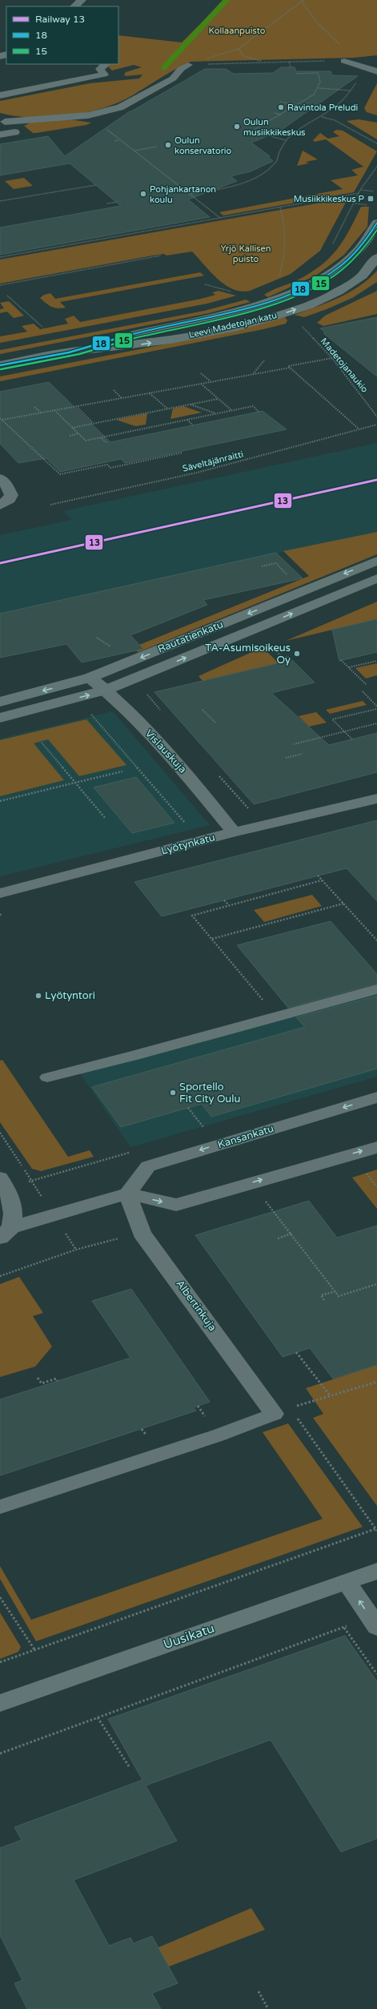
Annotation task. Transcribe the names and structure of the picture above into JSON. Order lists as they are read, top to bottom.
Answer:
{
  "streets": {
    "main road": ["Leevi Madetojan katu", "Rautatienkatu", "Uusikatu"],
    "street": [
      "Vislauskuja",
      "Lyötynkatu",
      "Kansankatu",
      "Albertinkuja"
    ],
    "path": ["Madetojanaukio", "Säveltäjänraitti"]
  },
  "crossings": [
    ["Rautatienkatu", "Vislauskuja"],
    ["Vislauskuja", "Lyötynkatu"],
    ["Kansankatu", "Albertinkuja"]
  ],
  "parks": ["Kollaanpuisto", "Yrjö Kallisen puisto"],
  "places": {
    "other": [
      "Ravintola Preludi",
      "Oulun musiikkikeskus",
      "Oulun konservatorio",
      "Pohjankartanon koulu",
      "TA-Asumisoikeus Oy",
      "Lyötyntori",
      "Sportello Fit City Oulu"
    ],
    "transit": ["Musiikkikeskus P"]
  },
  "lines": ["transit line 18", "transit line 15", "rail line 13"],
  "legend": ["Railway 13", "18", "15"]
}
